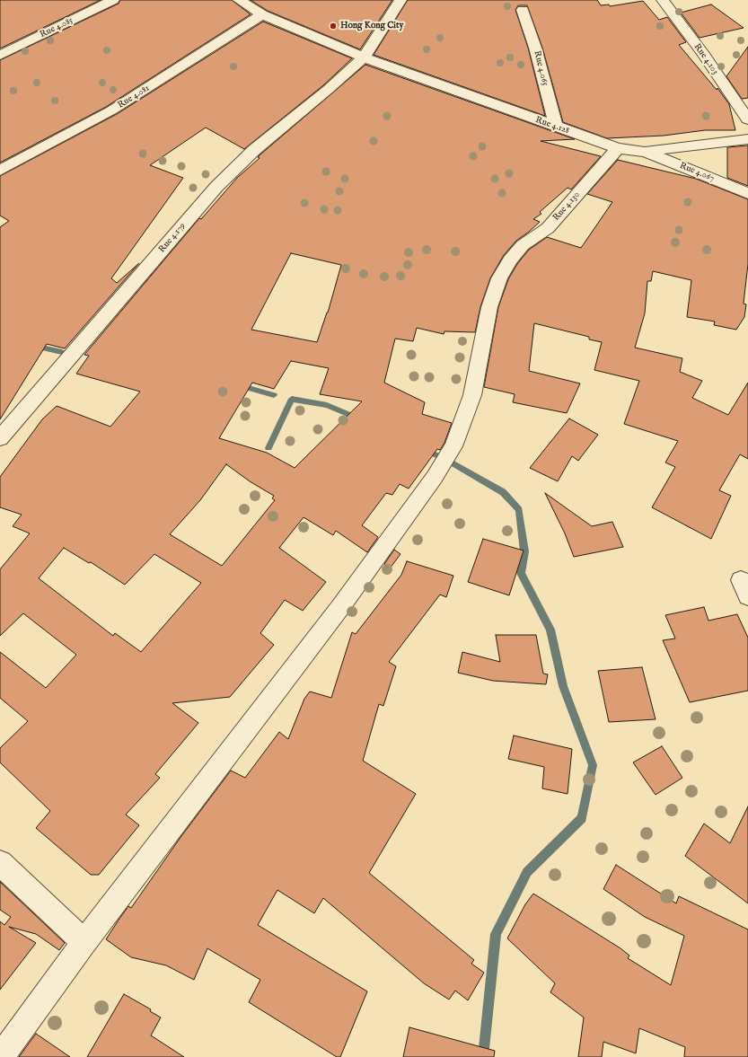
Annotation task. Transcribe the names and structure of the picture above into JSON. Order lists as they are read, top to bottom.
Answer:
{
  "streets": {
    "street": [
      "Rue 4.085",
      "Rue 4.103",
      "Rue 4.065",
      "Rue 4.081",
      "Rue 4.128",
      "Rue 4.067",
      "Rue 4.130",
      "Rue 4.179"
    ]
  },
  "crossings": [
    ["Rue 4.065", "Rue 4.128"],
    ["Rue 4.081", "Rue 4.128"],
    ["Rue 4.128", "Rue 4.067"],
    ["Rue 4.128", "Rue 4.130"],
    ["Rue 4.128", "Rue 4.179"]
  ],
  "places": ["Hong Kong City"]
}
